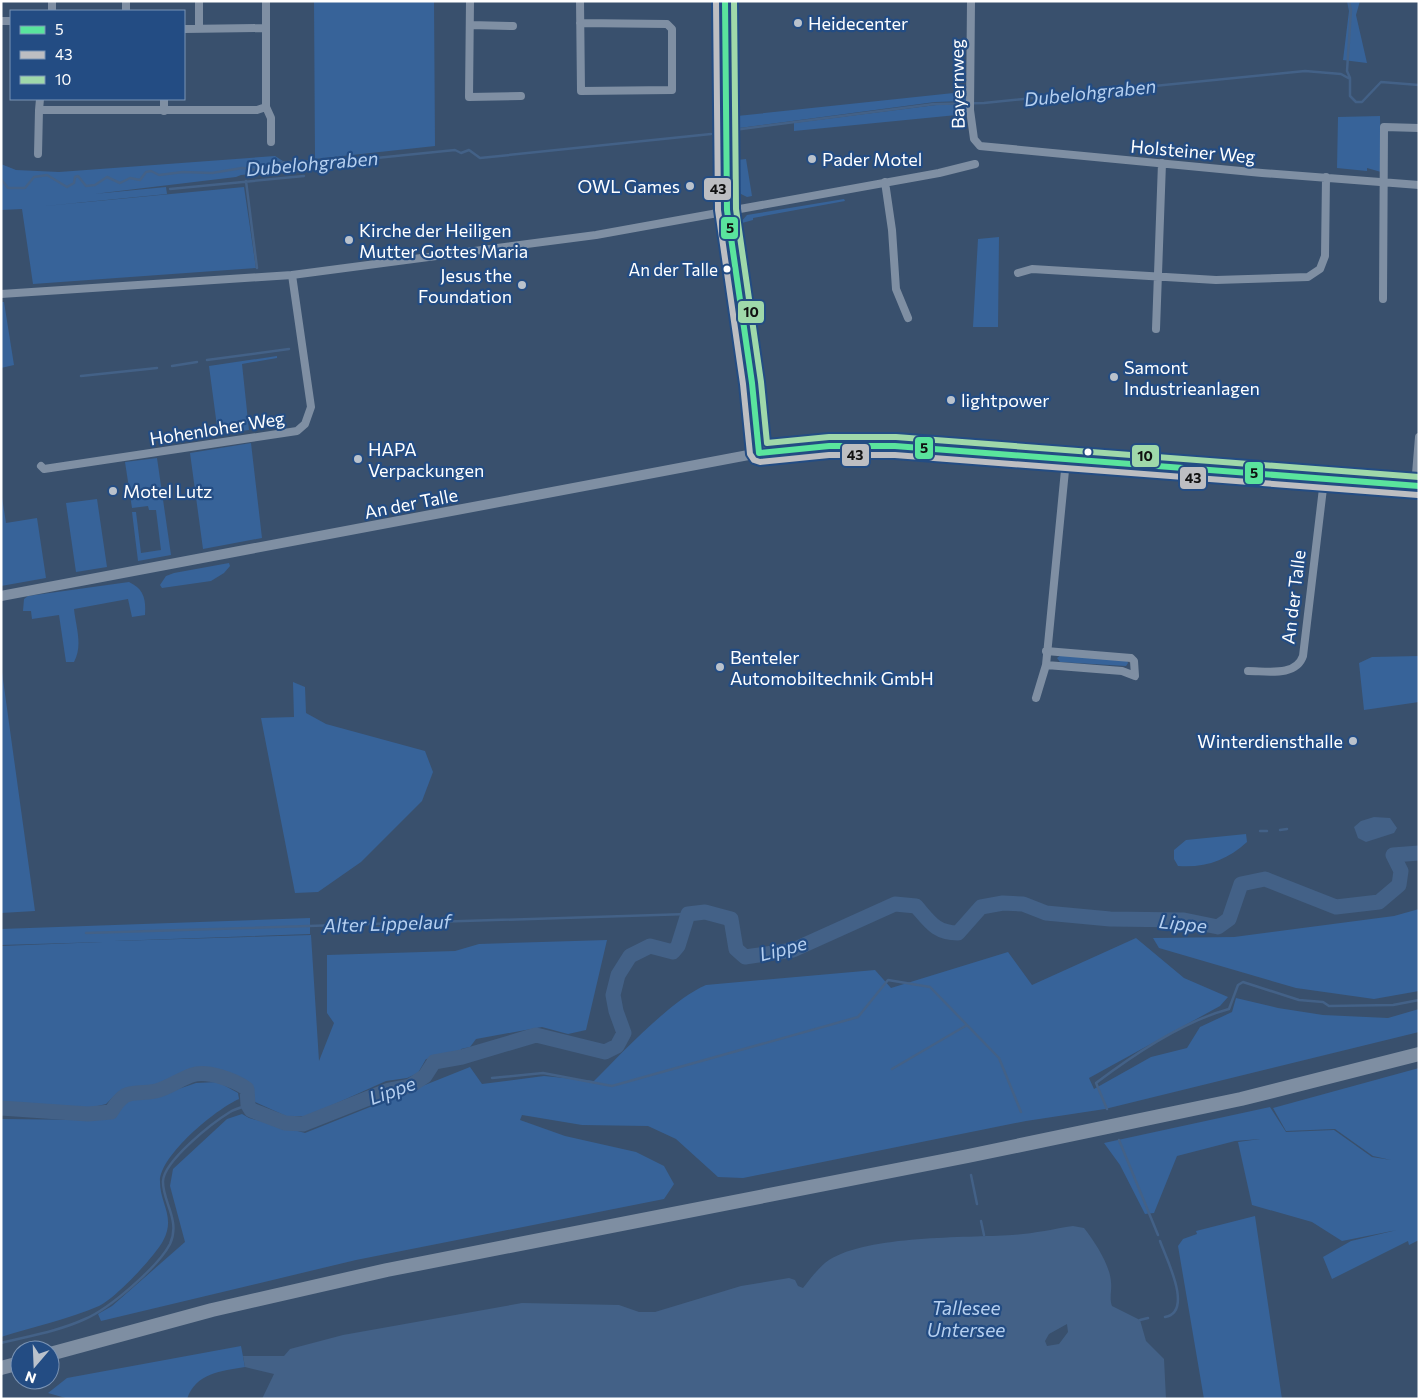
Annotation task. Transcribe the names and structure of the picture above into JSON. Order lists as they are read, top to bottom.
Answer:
{
  "streets": {
    "street": [
      "Bayernweg",
      "Holsteiner Weg",
      "Hohenloher Weg",
      "An der Talle"
    ]
  },
  "crossings": [
    ["Bayernweg", "Holsteiner Weg"]
  ],
  "water": [
    "Dubelohgraben",
    "Alter Lippelauf",
    "Lippe",
    "Tallesee Untersee"
  ],
  "places": [
    "Heidecenter",
    "Pader Motel",
    "OWL Games",
    "Kirche der Heiligen Mutter Gottes Maria",
    "An der Talle",
    "Jesus the Foundation",
    "Samont Industrieanlagen",
    "lightpower",
    "HAPA Verpackungen",
    "Motel Lutz",
    "Benteler Automobiltechnik GmbH",
    "Winterdiensthalle"
  ],
  "lines": ["transit line 5", "transit line 43", "transit line 10"],
  "legend": ["5", "43", "10"],
  "north": "bottom"
}
